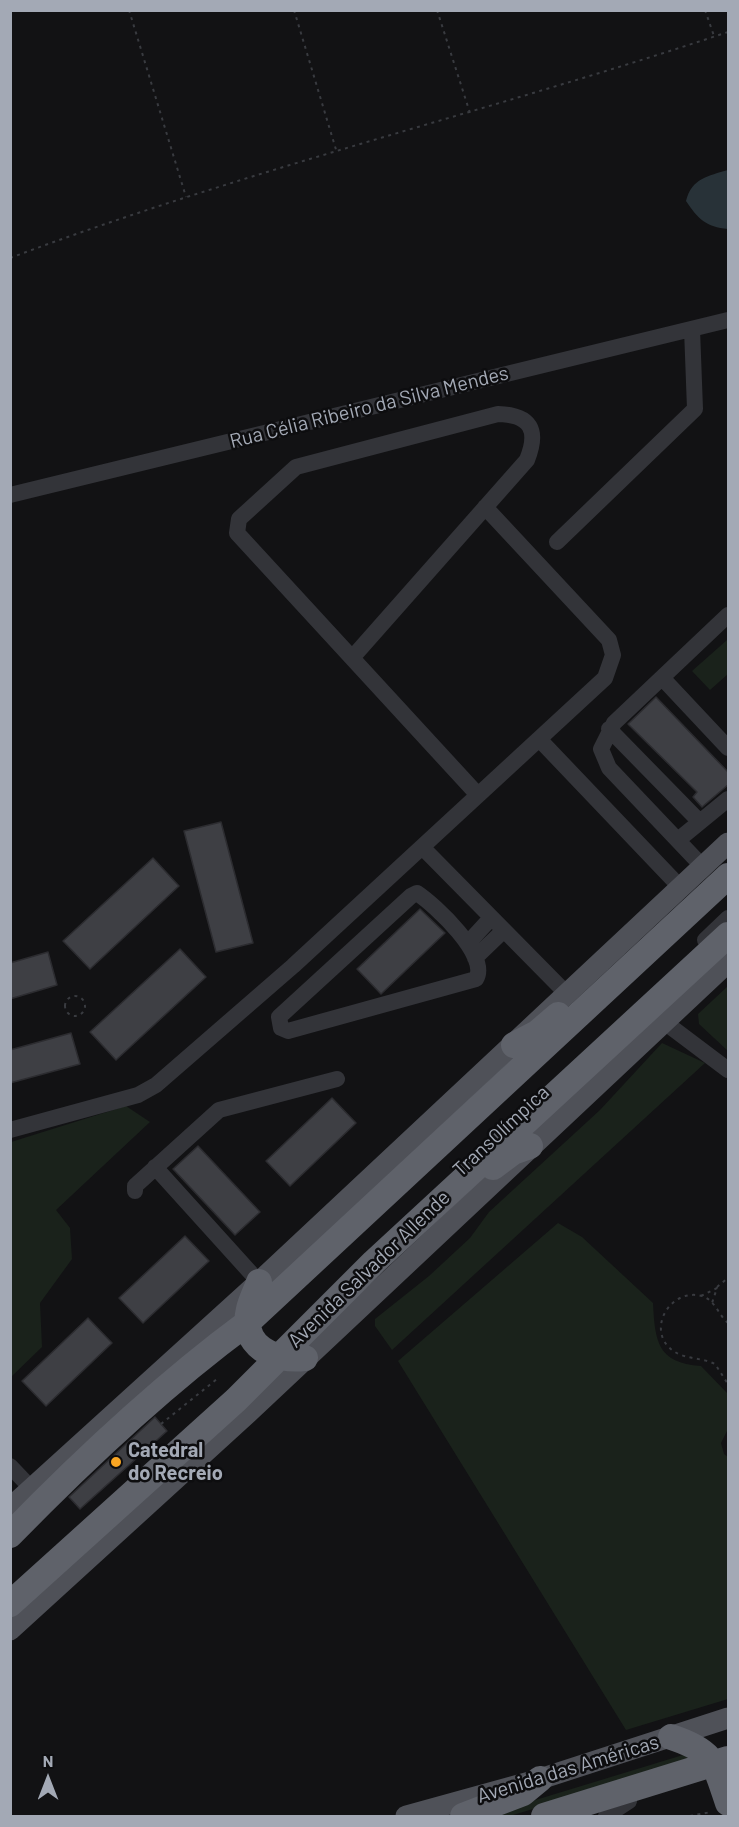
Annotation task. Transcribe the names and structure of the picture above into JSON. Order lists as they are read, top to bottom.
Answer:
{
  "streets": {
    "highway": ["Avenida Salvador Allende", "Avenida das Américas"],
    "street": ["Rua Célia Ribeiro da Silva Mendes", "TransOlímpica"]
  },
  "crossings": [
    ["TransOlímpica", "Avenida Salvador Allende"]
  ],
  "places": ["Catedral do Recreio"],
  "north": "top"
}
